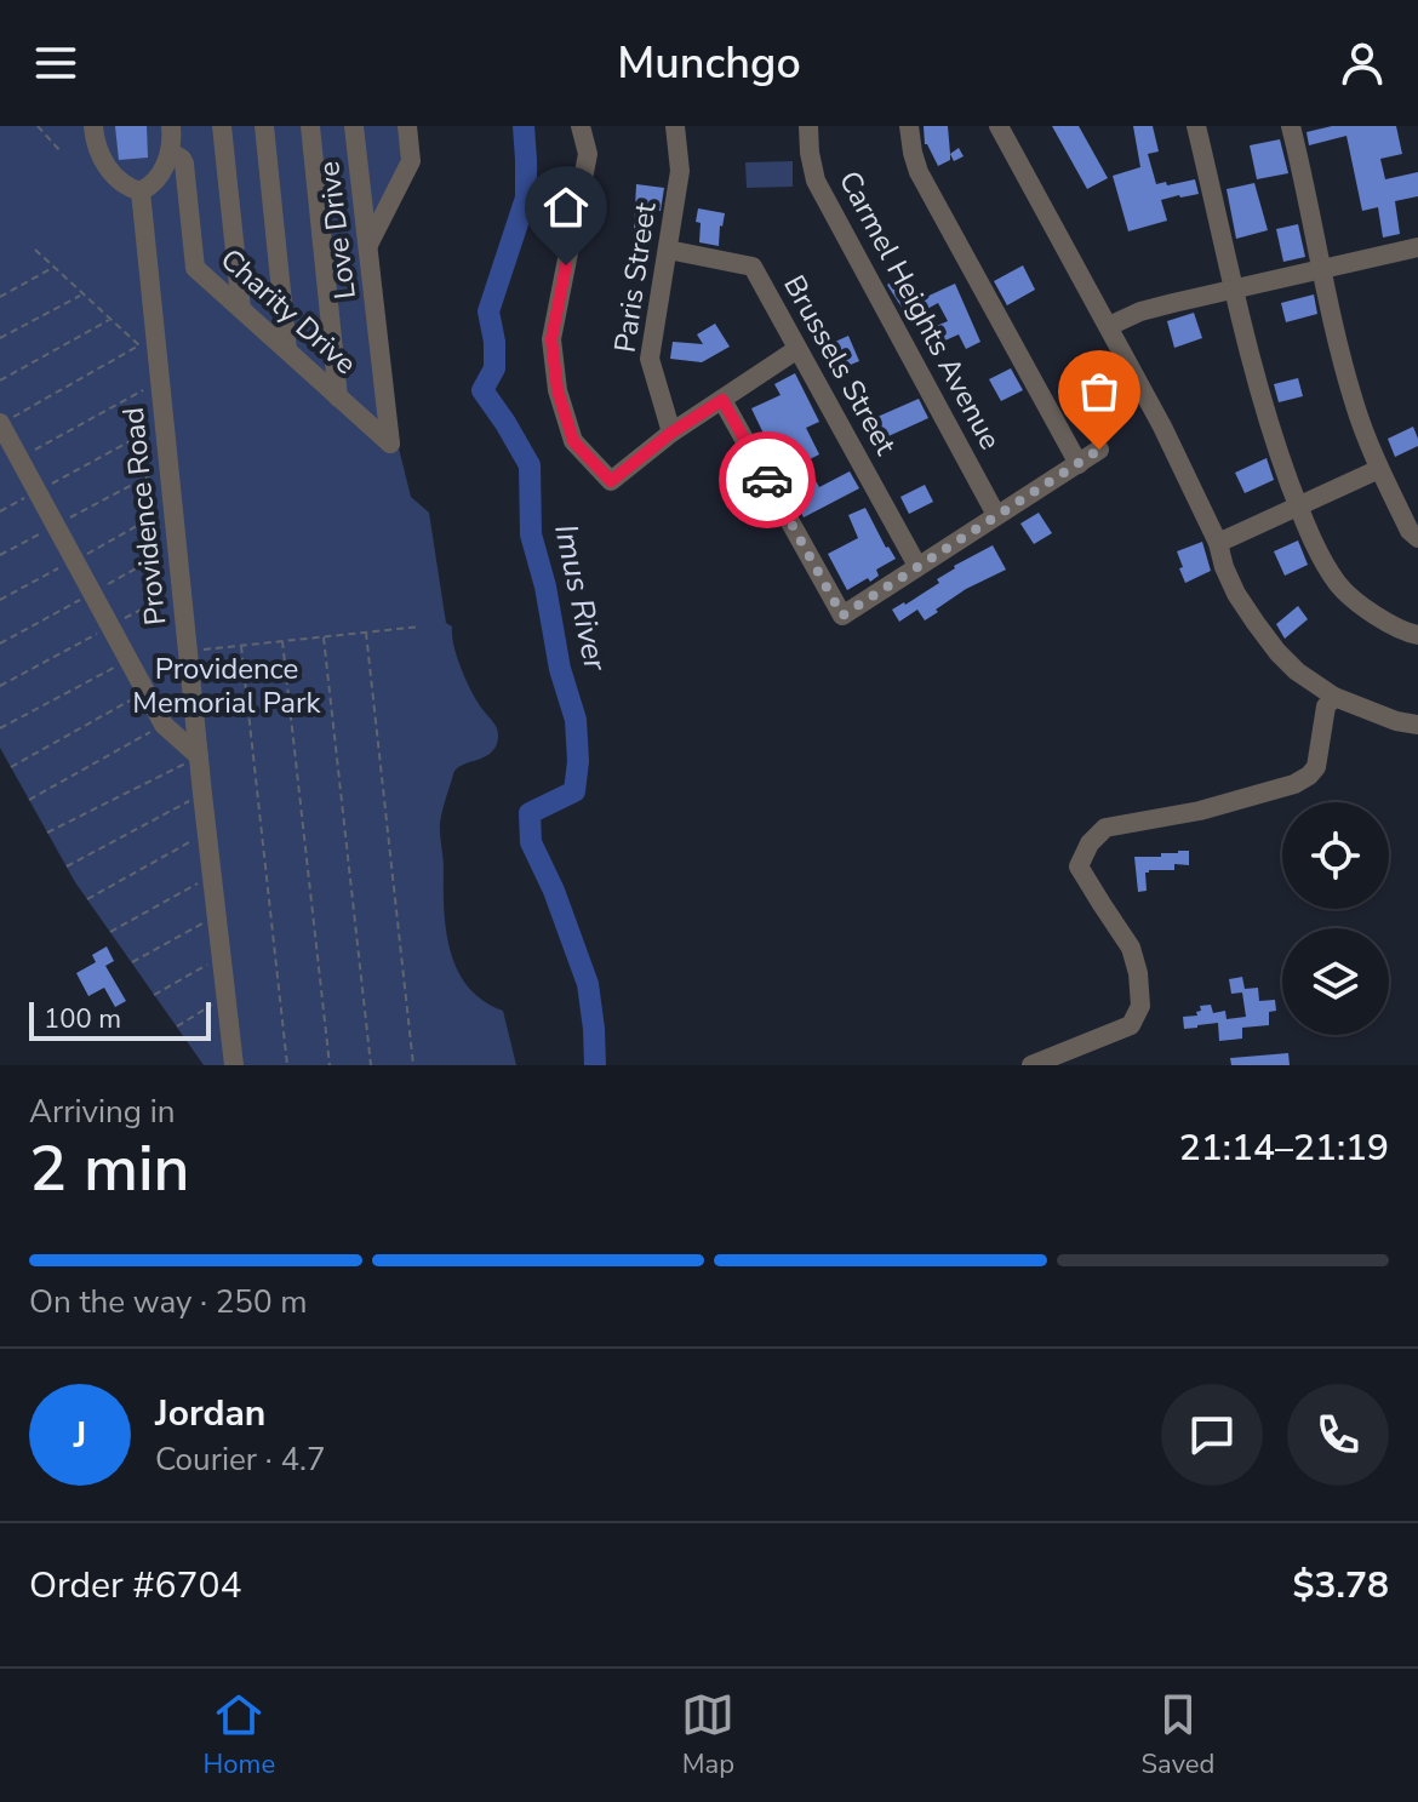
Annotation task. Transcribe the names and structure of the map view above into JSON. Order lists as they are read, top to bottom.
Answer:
{
  "streets": {
    "street": [
      "Love Drive",
      "Paris Street",
      "Carmel Heights Avenue",
      "Charity Drive",
      "Brussels Street",
      "Providence Road"
    ]
  },
  "crossings": [
    ["Love Drive", "Charity Drive"],
    ["Paris Street", "Brussels Street"]
  ],
  "water": ["Imus River"],
  "parks": ["Providence Memorial Park"],
  "scale_bar": "100 m",
  "page": {
    "header": "Munchgo",
    "scale": "100 m",
    "heading": ["2 min", "Arriving in", "21:14–21:19"],
    "panel": [
      "Jordan",
      "Courier · 4.7",
      "Order #6704",
      "$3.78"
    ],
    "bar": "On the way · 250 m",
    "round": "J",
    "tabs": ["Home", "Map", "Saved"]
  }
}
